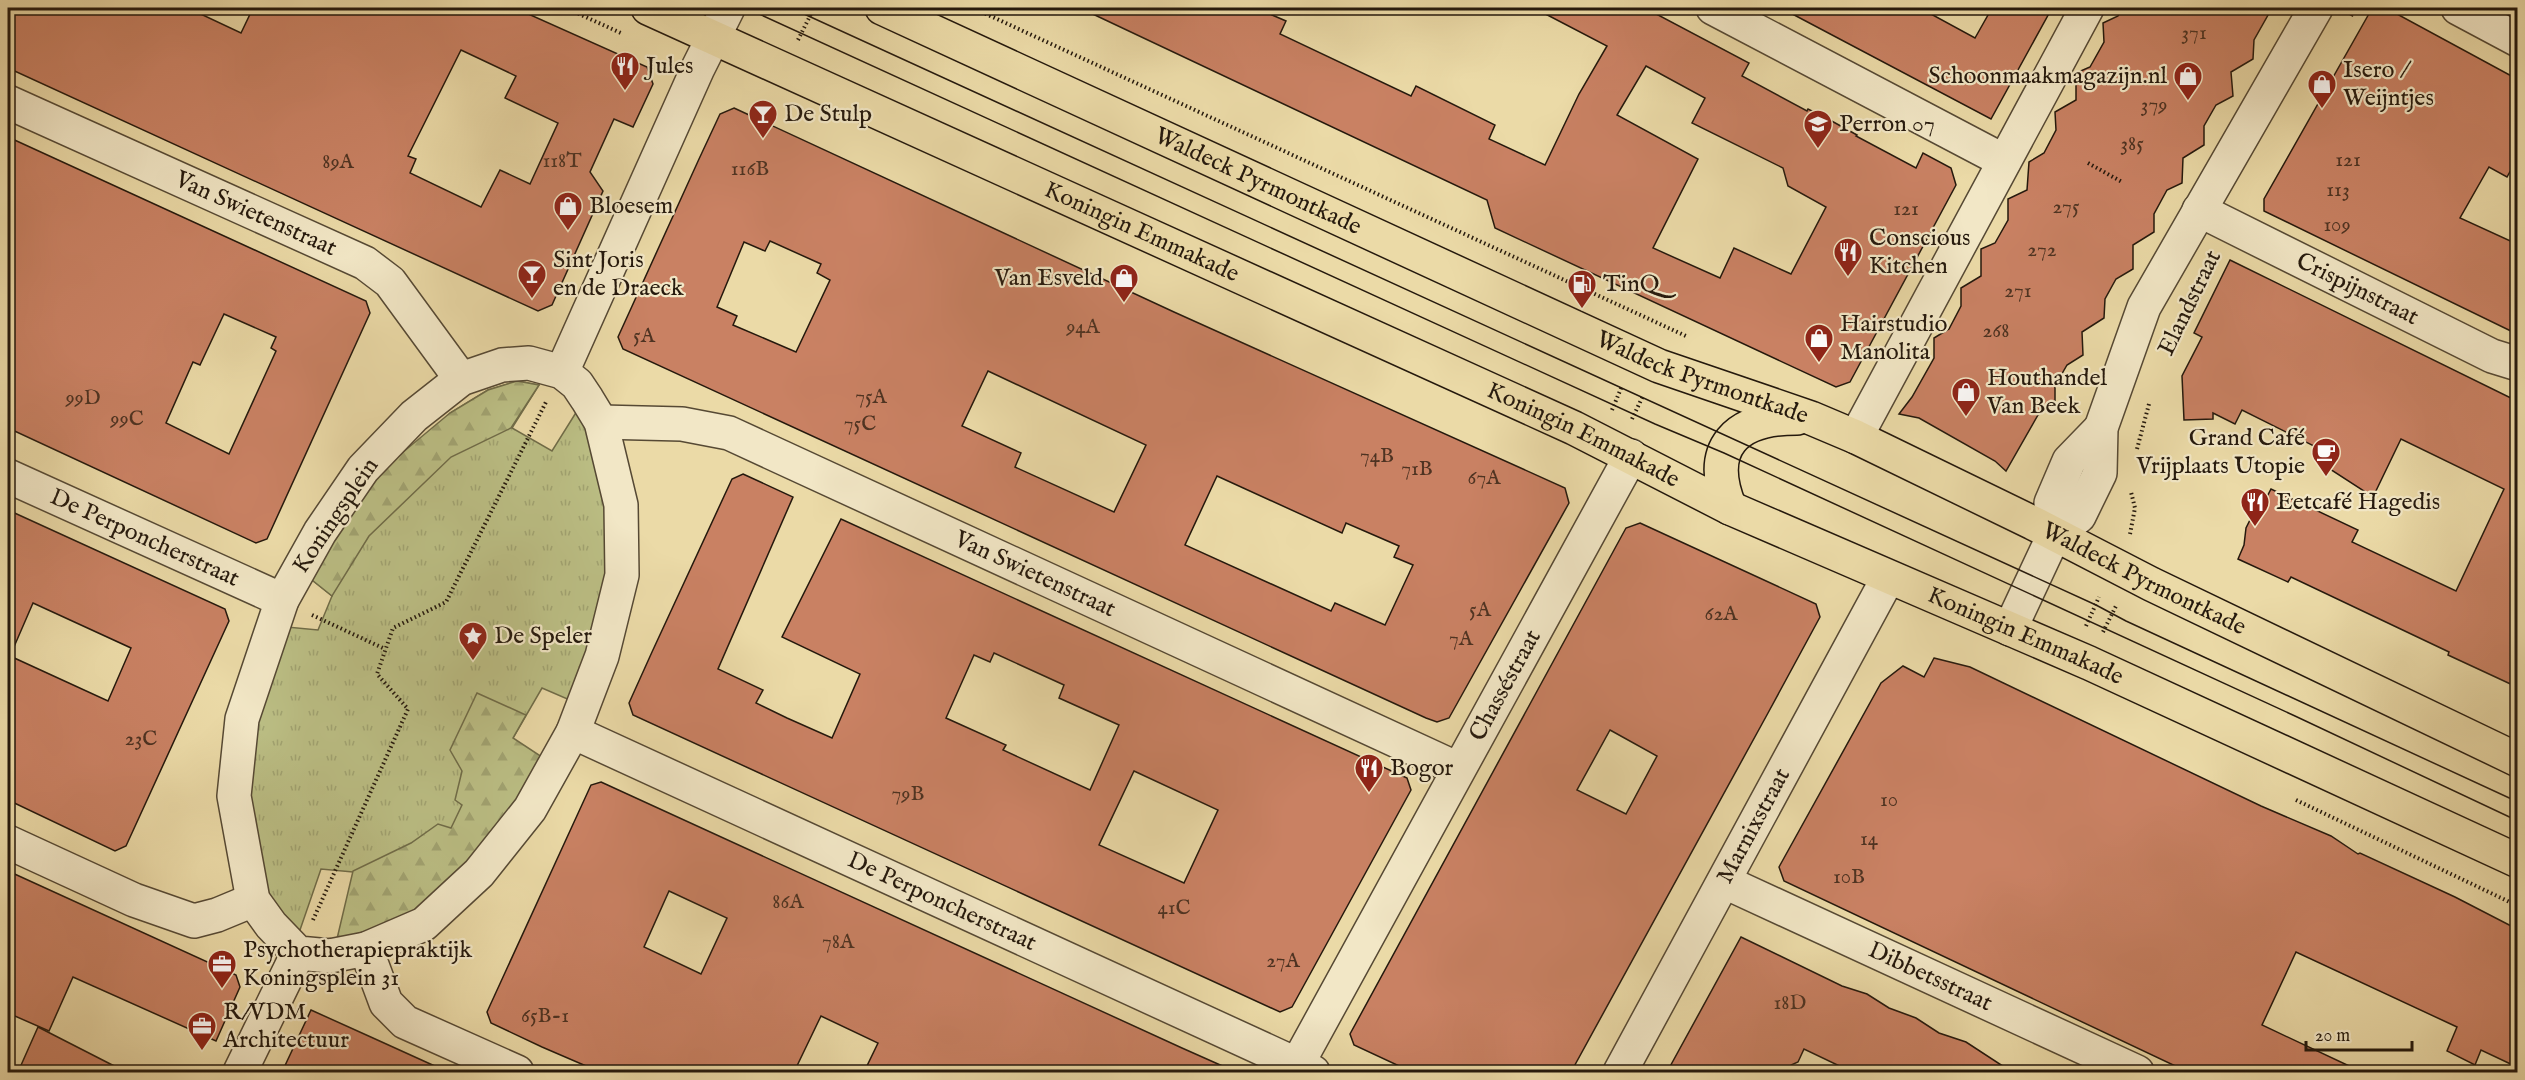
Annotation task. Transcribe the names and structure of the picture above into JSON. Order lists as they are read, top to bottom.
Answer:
{
  "streets": {
    "main road": ["Waldeck Pyrmontkade", "Koningin Emmakade"],
    "street": [
      "Van Swietenstraat",
      "Crispijnstraat",
      "Elandstraat",
      "Koningsplein",
      "De Perponcherstraat",
      "Chasséstraat",
      "Marnixstraat",
      "Dibbetsstraat"
    ]
  },
  "crossings": [
    ["Waldeck Pyrmontkade", "Elandstraat"],
    ["Van Swietenstraat", "Koningsplein"],
    ["Van Swietenstraat", "Chasséstraat"],
    ["Koningin Emmakade", "Elandstraat"],
    ["Koningin Emmakade", "Chasséstraat"],
    ["Koningin Emmakade", "Marnixstraat"],
    ["Crispijnstraat", "Elandstraat"],
    ["Koningsplein", "De Perponcherstraat"],
    ["De Perponcherstraat", "Chasséstraat"],
    ["Marnixstraat", "Dibbetsstraat"]
  ],
  "places": {
    "restaurant": [
      "Jules",
      "Conscious Kitchen",
      "Eetcafé Hagedis",
      "Bogor"
    ],
    "shop": [
      "Schoonmaakmagazijn.nl",
      "Isero / Weijntjes",
      "Bloesem",
      "Van Esveld",
      "Hairstudio Manolita",
      "Houthandel Van Beek"
    ],
    "bar": ["De Stulp", "Sint Joris en de Draeck"],
    "school or university": ["Perron 07"],
    "fuel station": ["TinQ"],
    "cafe": ["Grand Café Vrijplaats Utopie"],
    "place": ["De Speler"],
    "office": ["Psychotherapiepraktijk Koningsplein 31", "R/VDM Architectuur"]
  },
  "house_numbers": [
    "371",
    "379",
    "385",
    "121",
    "118T",
    "89A",
    "116B",
    "113",
    "275",
    "121",
    "109",
    "272",
    "271",
    "94A",
    "268",
    "5A",
    "75A",
    "99D",
    "99C",
    "75C",
    "74B",
    "71B",
    "67A",
    "5A",
    "62A",
    "7A",
    "23C",
    "79B",
    "10",
    "14",
    "10B",
    "86A",
    "41C",
    "78A",
    "27A",
    "18D",
    "65B-1"
  ],
  "scale_bar": "20 m"
}
